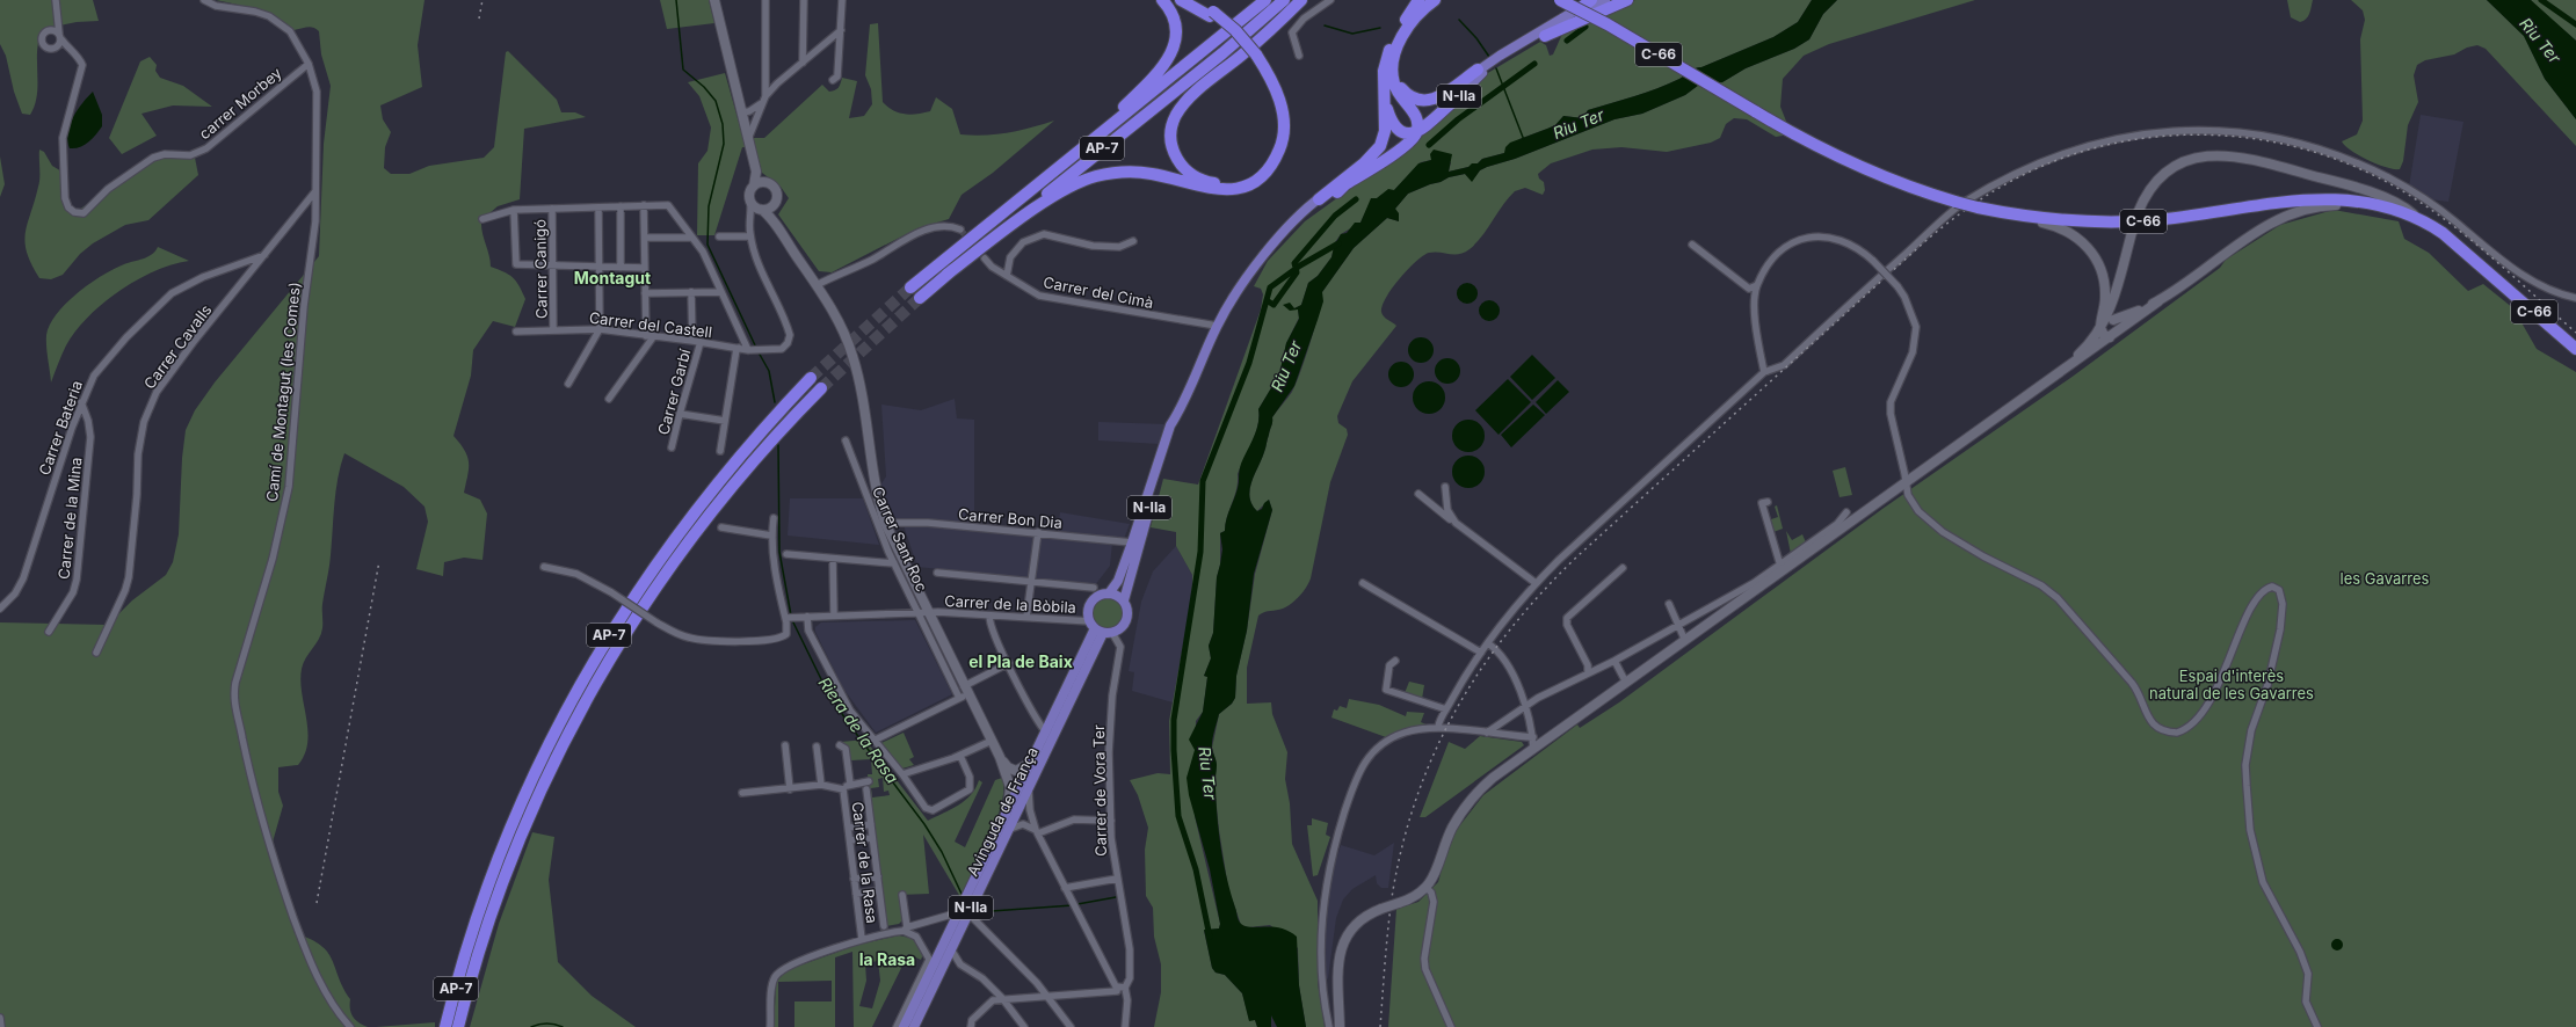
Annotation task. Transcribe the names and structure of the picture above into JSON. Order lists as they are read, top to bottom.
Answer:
{
  "streets": {
    "highway": ["C-66", "AP-7"],
    "main road": ["N-IIa", "Avinguda de França"],
    "street": [
      "carrer Morbey",
      "Carrer Canigó",
      "Carrer del Cimà",
      "Carrer del Castell",
      "Carrer Cavalls",
      "Camí de Montagut (les Comes)",
      "Carrer Garbí",
      "Carrer Bateria",
      "Carrer de la Mina",
      "Carrer Bon Dia",
      "Carrer Sant Roc",
      "Carrer de la Bòbila",
      "Carrer de Vora Ter",
      "Carrer de la Rasa"
    ]
  },
  "crossings": [
    ["N-IIa", "Carrer del Cimà"],
    ["N-IIa", "Carrer Bon Dia"],
    ["N-IIa", "Carrer de la Bòbila"],
    ["N-IIa", "Carrer de Vora Ter"],
    ["N-IIa", "Avinguda de França"],
    ["carrer Morbey", "Camí de Montagut (les Comes)"],
    ["Carrer Canigó", "Carrer del Castell"],
    ["Carrer del Castell", "Carrer Garbí"],
    ["Carrer Cavalls", "Camí de Montagut (les Comes)"],
    ["Carrer Cavalls", "Carrer Bateria"],
    ["Carrer Bateria", "Carrer de la Mina"],
    ["Carrer Sant Roc", "Carrer de la Bòbila"],
    ["Carrer de la Bòbila", "Carrer de Vora Ter"],
    ["Carrer de la Bòbila", "Avinguda de França"],
    ["Carrer de Vora Ter", "Avinguda de França"]
  ],
  "districts": ["Montagut", "el Pla de Baix", "la Rasa"],
  "water": ["Riu Ter", "Riera de la Rasa"],
  "parks": ["les Gavarres", "Espai d'interès natural de les Gavarres"]
}
